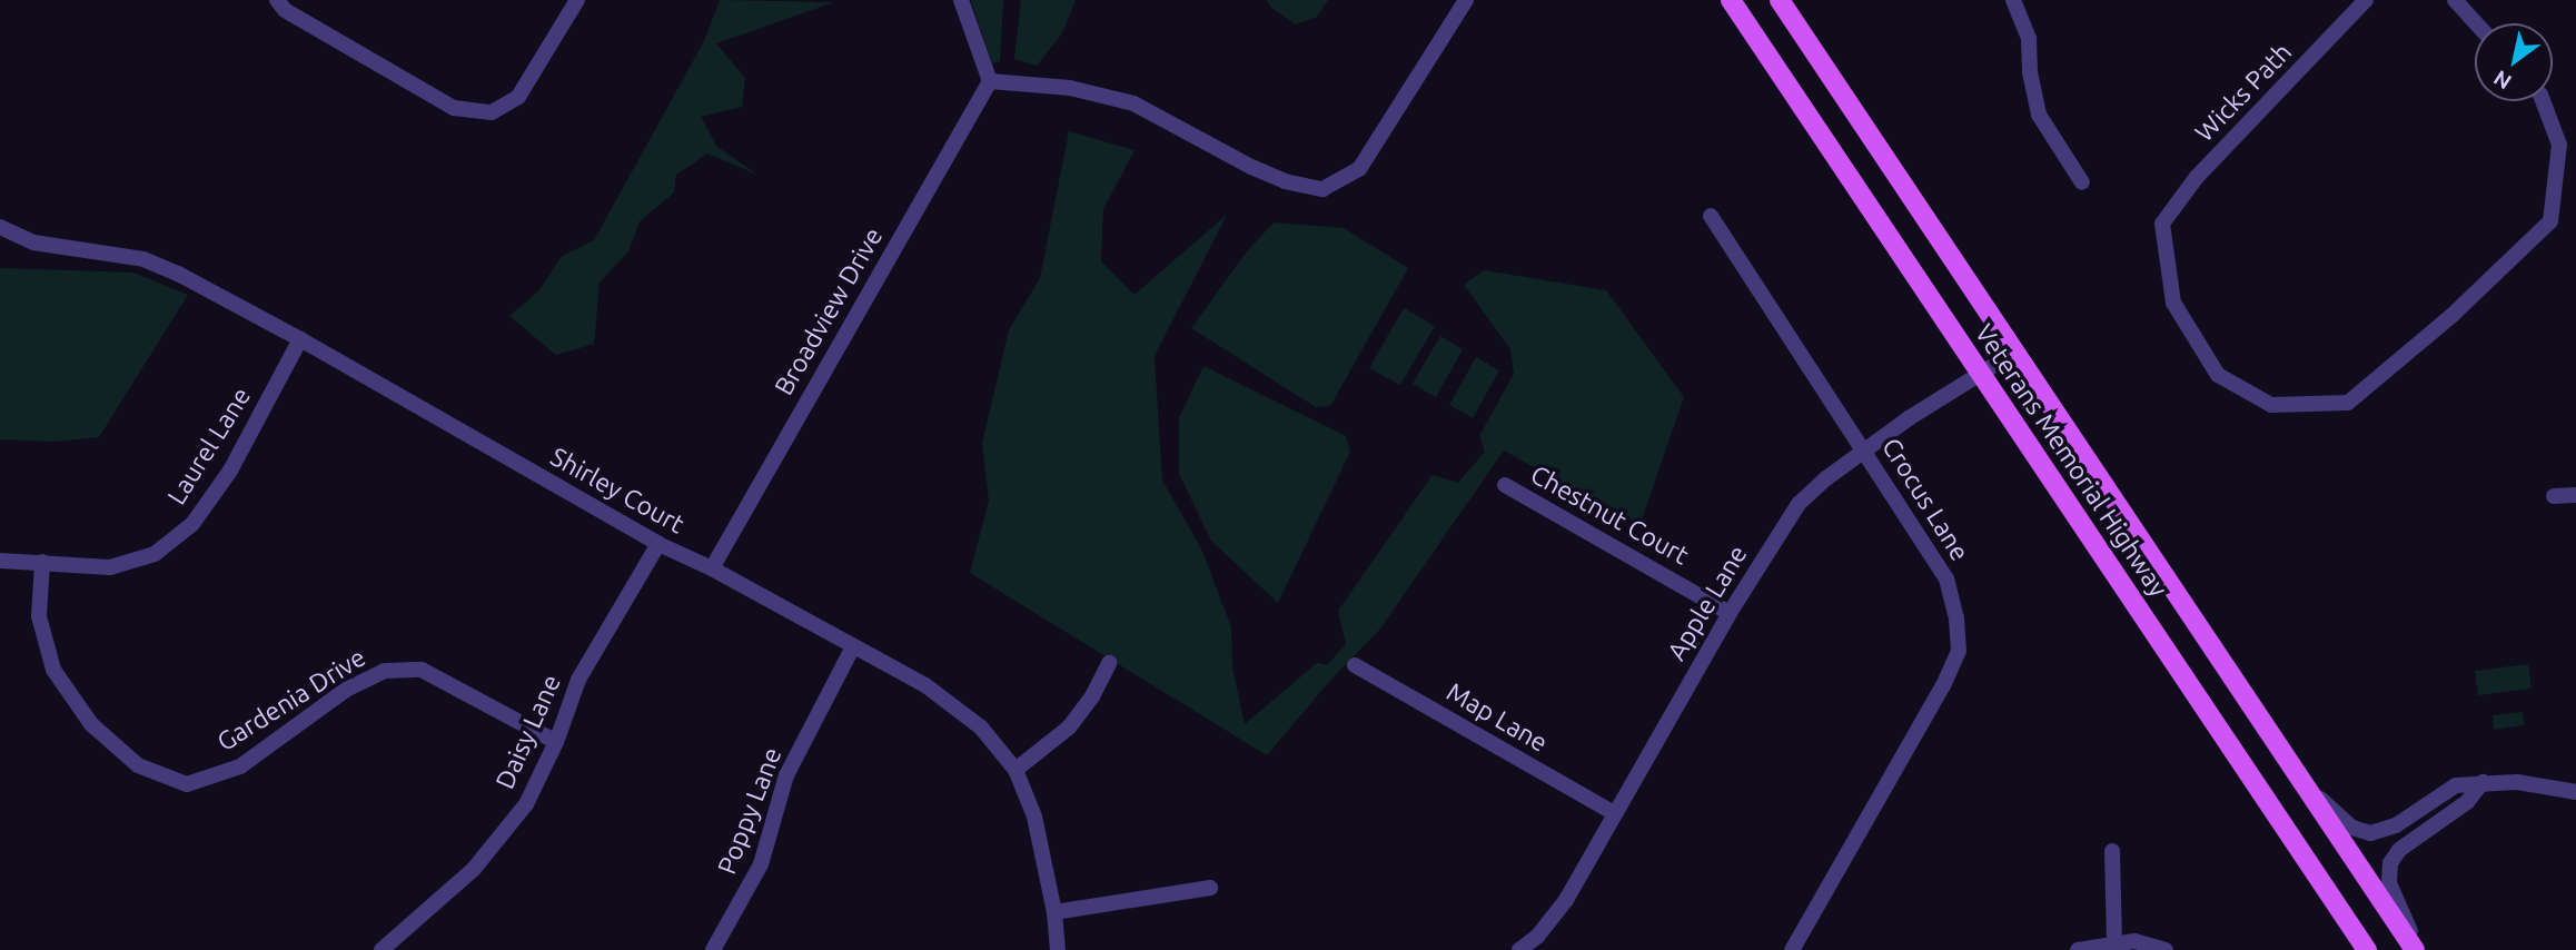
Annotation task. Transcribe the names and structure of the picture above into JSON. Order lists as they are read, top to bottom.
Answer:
{
  "streets": {
    "main road": ["Veterans Memorial Highway"],
    "street": [
      "Wicks Path",
      "Broadview Drive",
      "Laurel Lane",
      "Shirley Court",
      "Crocus Lane",
      "Chestnut Court",
      "Apple Lane",
      "Gardenia Drive",
      "Map Lane",
      "Daisy Lane",
      "Poppy Lane"
    ]
  },
  "crossings": [
    ["Broadview Drive", "Shirley Court"],
    ["Laurel Lane", "Shirley Court"],
    ["Laurel Lane", "Gardenia Drive"],
    ["Veterans Memorial Highway", "Apple Lane"],
    ["Shirley Court", "Daisy Lane"],
    ["Shirley Court", "Poppy Lane"],
    ["Crocus Lane", "Apple Lane"],
    ["Chestnut Court", "Apple Lane"],
    ["Apple Lane", "Map Lane"],
    ["Gardenia Drive", "Daisy Lane"]
  ],
  "north": "bottom left"
}
